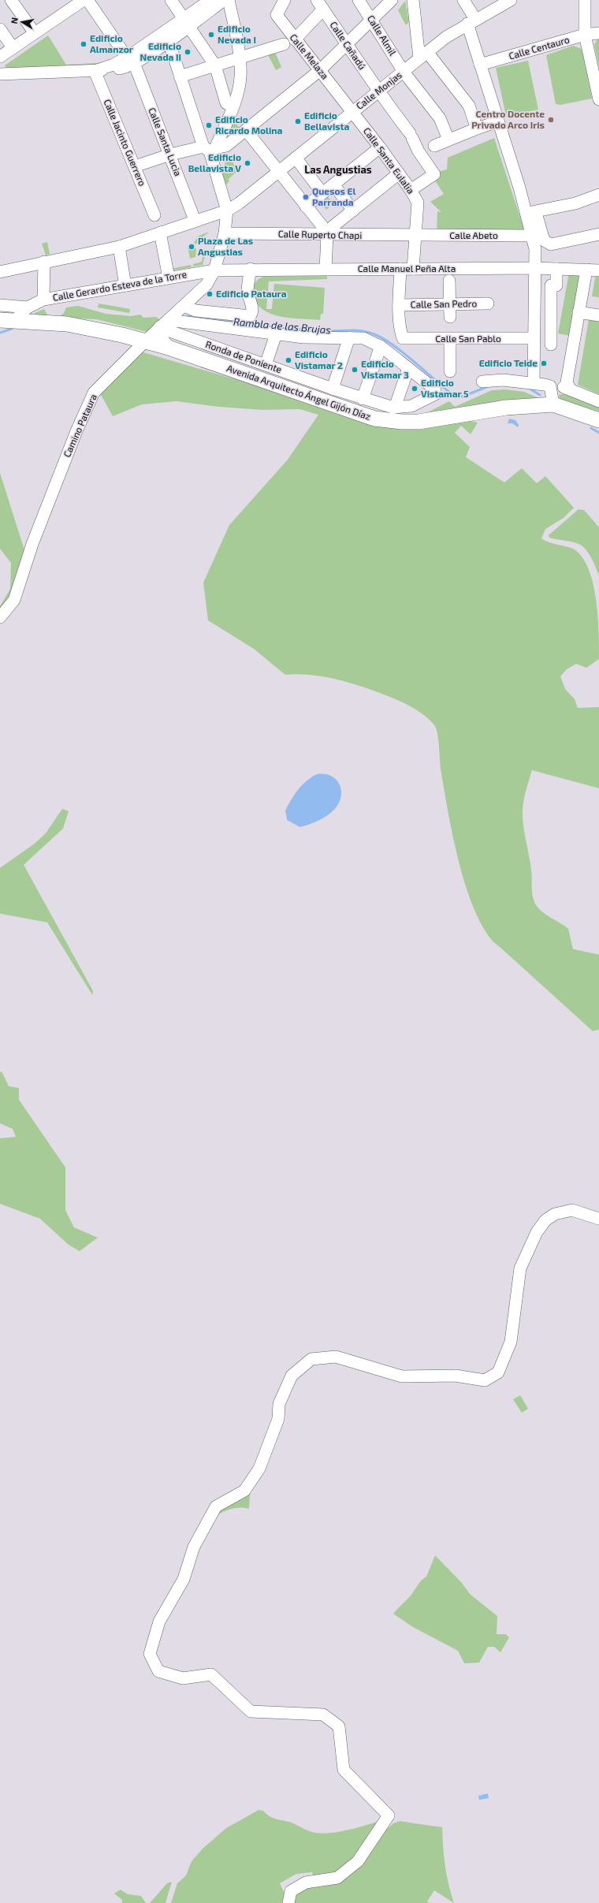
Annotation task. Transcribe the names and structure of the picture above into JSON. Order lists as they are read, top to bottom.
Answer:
{
  "streets": {
    "main road": ["Avenida Arquitecto Ángel Gijón Díaz"],
    "street": [
      "Calle Almil",
      "Calle Cañadú",
      "Calle Centauro",
      "Calle Melaza",
      "Calle Monjas",
      "Calle Santa Lucia",
      "Calle Jacinto Guerrero",
      "Calle Santa Eulalia",
      "Calle Ruperto Chapi",
      "Calle Abeto",
      "Calle Manuel Peña Alta",
      "Calle Gerardo Esteva de la Torre",
      "Calle San Pedro",
      "Calle San Pablo",
      "Ronda de Poniente",
      "Camino Pataura"
    ]
  },
  "crossings": [
    ["Calle Almil", "Calle Monjas"],
    ["Calle Cañadú", "Calle Monjas"],
    ["Calle Cañadú", "Calle Santa Eulalia"],
    ["Calle Melaza", "Calle Monjas"],
    ["Calle Melaza", "Calle Santa Eulalia"],
    ["Calle Monjas", "Calle Santa Lucia"],
    ["Calle Monjas", "Calle Santa Eulalia"],
    ["Calle Santa Eulalia", "Calle Ruperto Chapi"],
    ["Calle Santa Eulalia", "Calle Abeto"],
    ["Calle Santa Eulalia", "Calle Manuel Peña Alta"],
    ["Calle Ruperto Chapi", "Calle Abeto"],
    ["Calle Manuel Peña Alta", "Calle Gerardo Esteva de la Torre"],
    ["Calle Manuel Peña Alta", "Camino Pataura"],
    ["Calle Gerardo Esteva de la Torre", "Avenida Arquitecto Ángel Gijón Díaz"],
    ["Calle Gerardo Esteva de la Torre", "Camino Pataura"],
    ["Calle San Pedro", "Calle San Pablo"],
    ["Ronda de Poniente", "Avenida Arquitecto Ángel Gijón Díaz"],
    ["Ronda de Poniente", "Camino Pataura"],
    ["Avenida Arquitecto Ángel Gijón Díaz", "Camino Pataura"]
  ],
  "districts": ["Las Angustias"],
  "water": ["Rambla de las Brujas"],
  "places": [
    "Edificio Nevada I",
    "Edificio Almanzor",
    "Edificio Nevada II",
    "Centro Docente Privado Arco Iris",
    "Edificio Bellavista",
    "Edificio Ricardo Molina",
    "Edificio Bellavista V",
    "Quesos El Parranda",
    "Plaza de Las Angustias",
    "Edificio Pataura",
    "Edificio Vistamar 2",
    "Edificio Teide",
    "Edificio Vistamar 3",
    "Edificio Vistamar 5"
  ],
  "north": "left"
}
